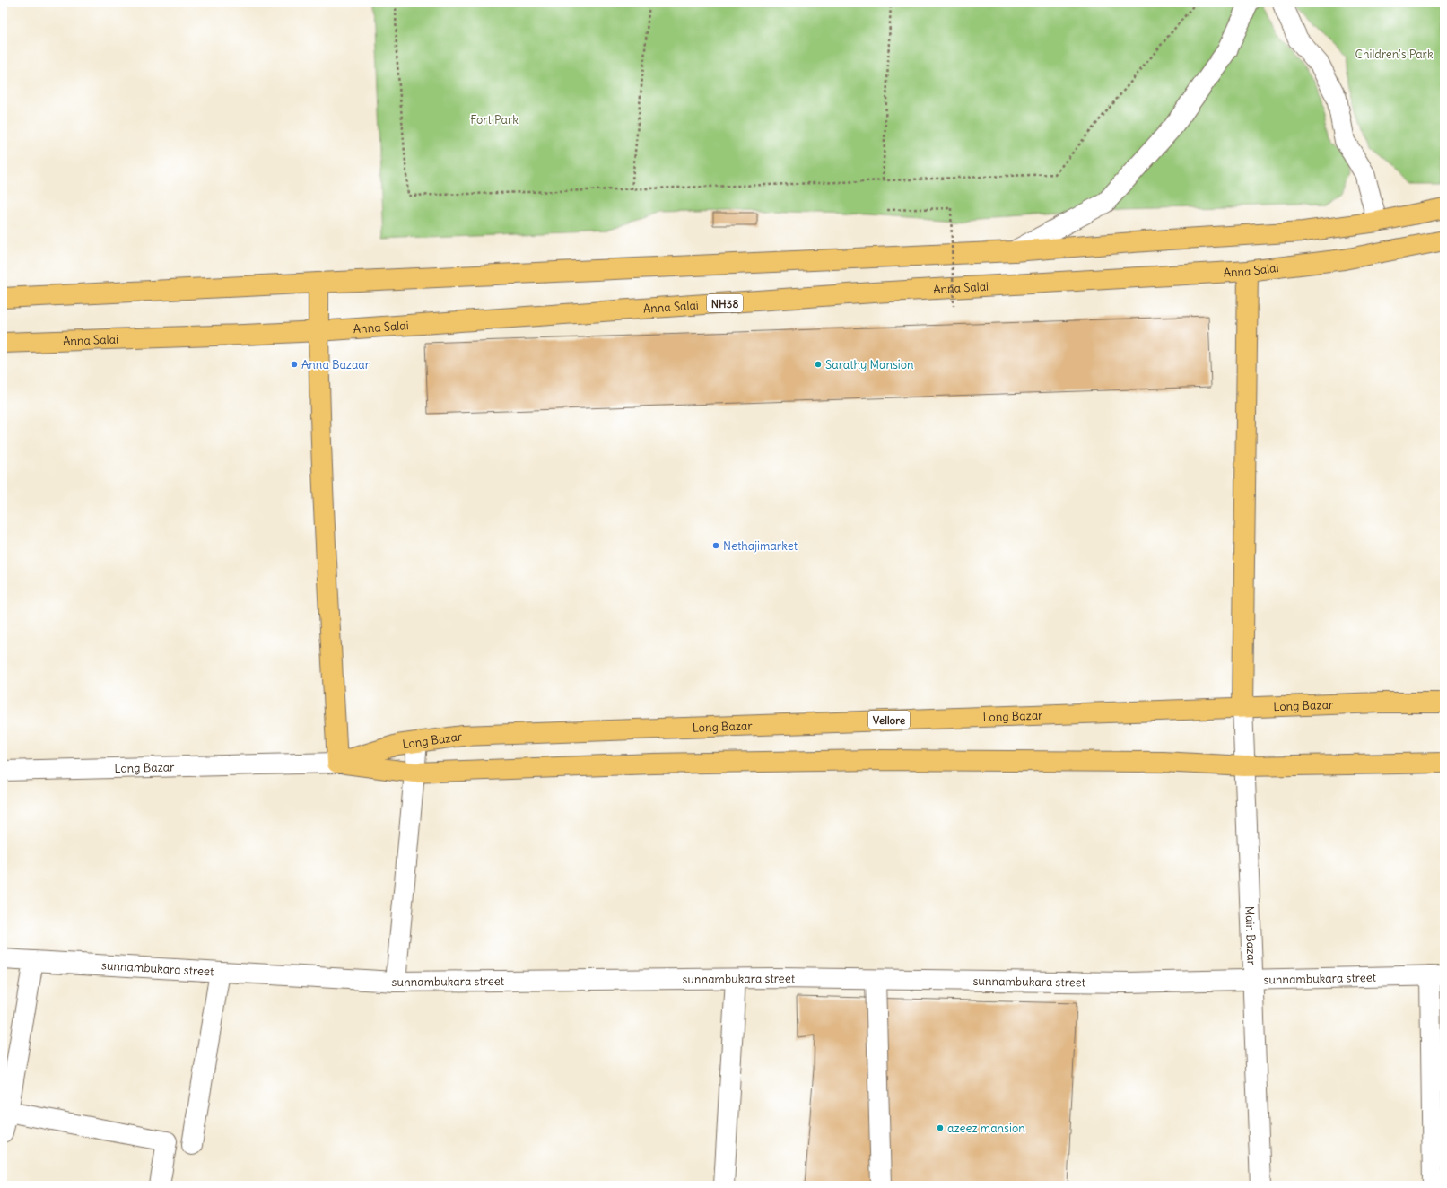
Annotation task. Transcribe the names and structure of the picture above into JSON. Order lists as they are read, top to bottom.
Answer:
{
  "streets": {
    "main road": [
      "Anna Salai",
      "NH38",
      "Long Bazar",
      "Vellore"
    ],
    "street": ["Main Bazar", "sunnambukara street"]
  },
  "crossings": [
    ["Long Bazar", "Main Bazar"],
    ["Main Bazar", "sunnambukara street"]
  ],
  "parks": ["Children's Park", "Fort Park"],
  "places": [
    "Anna Bazaar",
    "Sarathy Mansion",
    "Nethajimarket",
    "azeez mansion"
  ]
}
